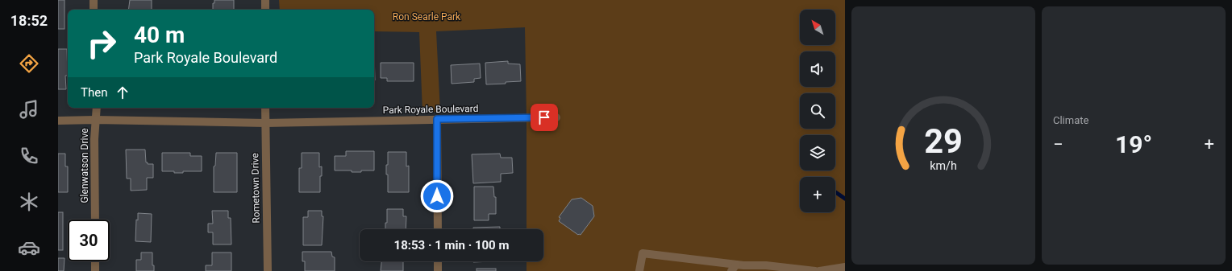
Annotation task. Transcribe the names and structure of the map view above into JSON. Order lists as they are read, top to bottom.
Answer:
{
  "streets": {
    "street": ["Park Royale Boulevard", "Glenwatson Drive", "Rometown Drive"]
  },
  "crossings": [
    ["Park Royale Boulevard", "Glenwatson Drive"],
    ["Park Royale Boulevard", "Rometown Drive"]
  ],
  "parks": ["Ron Searle Park"],
  "north": "top left",
  "page": {
    "tabs": "18:52",
    "tile": "Climate",
    "map_buttons": "+",
    "turn": ["40 m", "Park Royale Boulevard"],
    "then": "Then",
    "heat": ["−", "19°", "+"],
    "limit": "30",
    "trip": "18:53 · 1 min · 100 m",
    "gauge": ["29", "km/h"]
  }
}
